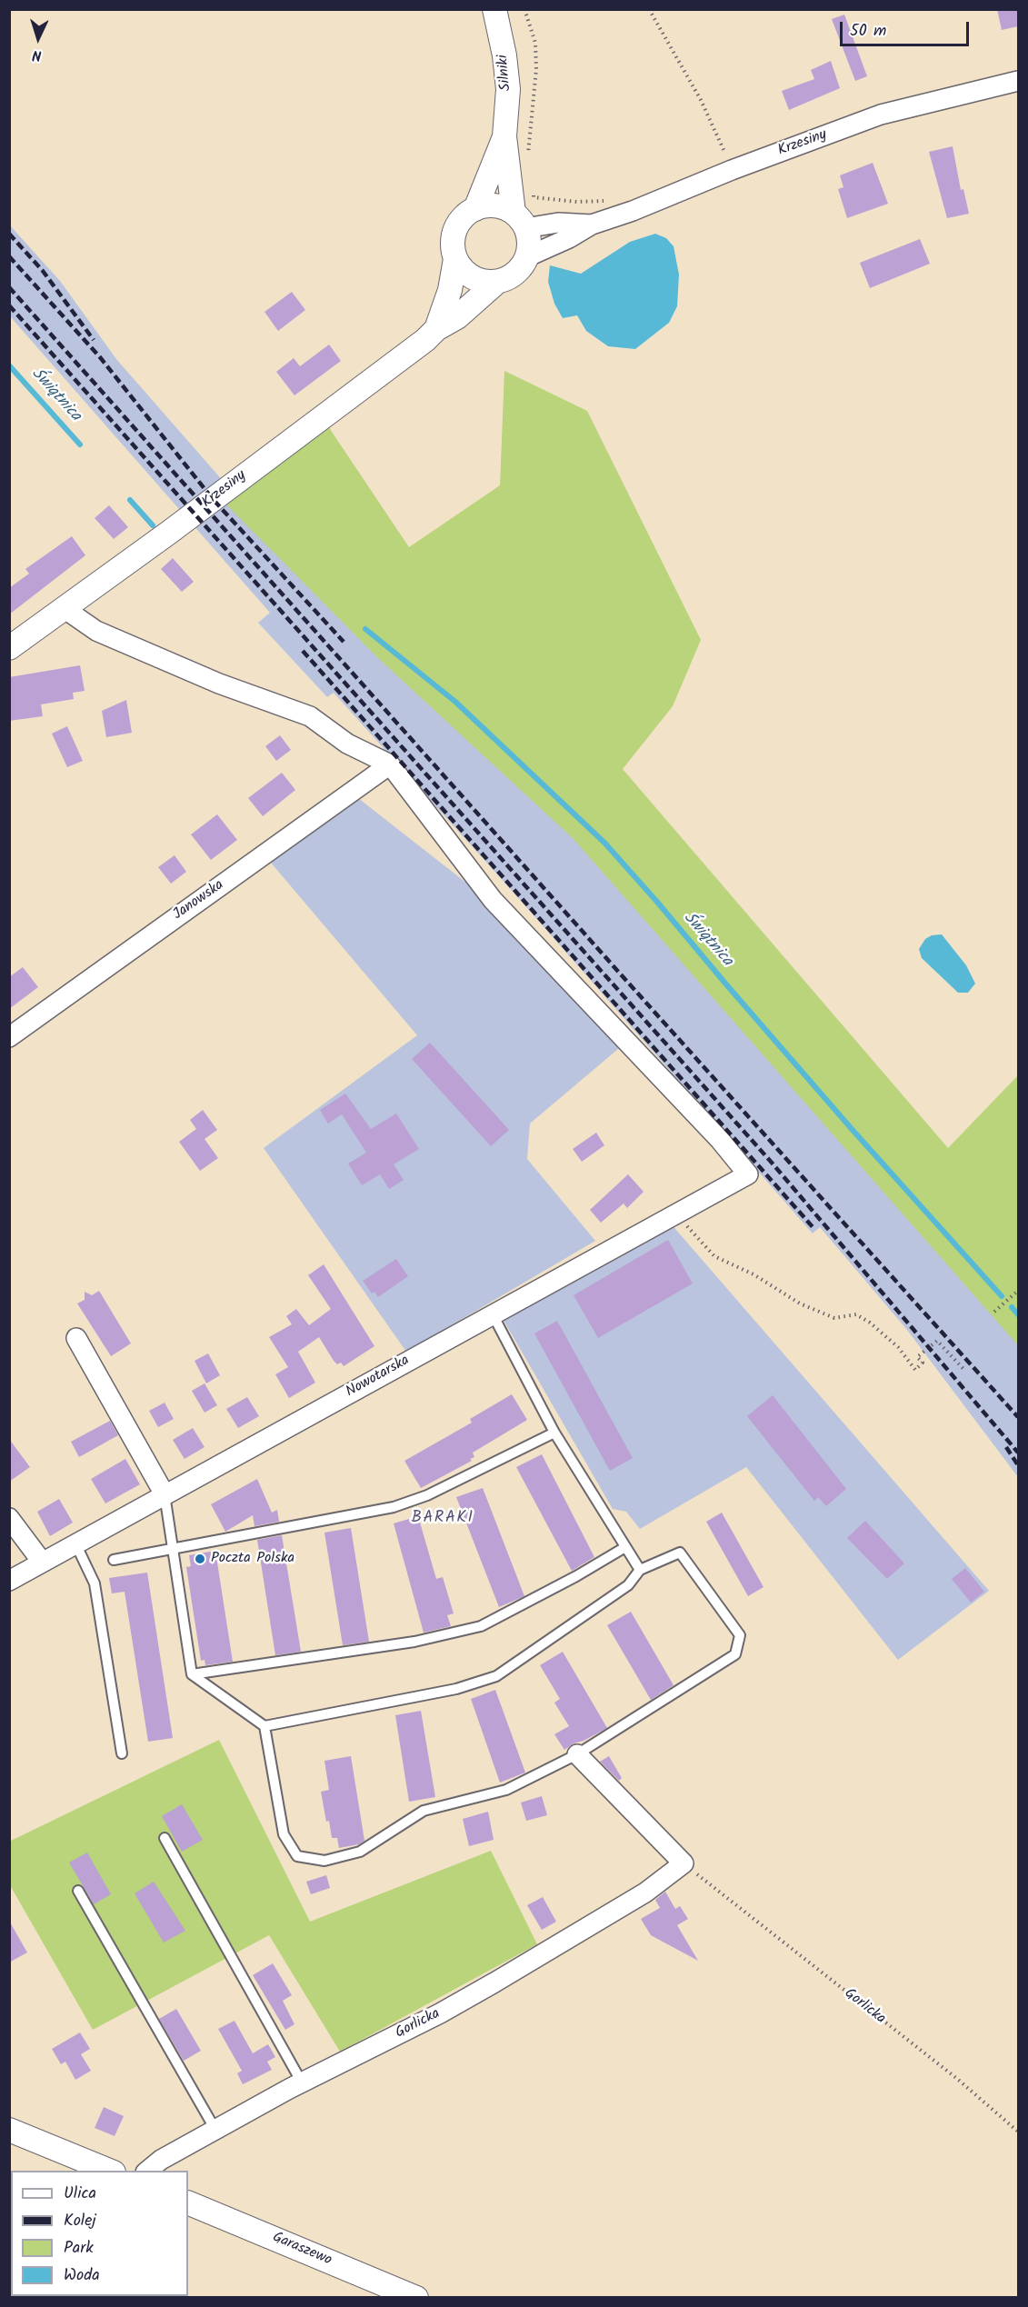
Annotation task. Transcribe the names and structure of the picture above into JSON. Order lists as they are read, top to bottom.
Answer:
{
  "streets": {
    "street": [
      "Silniki",
      "Krzesiny",
      "Janowska",
      "Nowotarska",
      "Gorlicka",
      "Garaszewo"
    ]
  },
  "crossings": [
    ["Silniki", "Krzesiny"],
    ["Janowska", "Nowotarska"]
  ],
  "districts": ["BARAKI"],
  "water": ["Świątnica"],
  "places": ["Poczta Polska"],
  "legend": [
    "Ulica",
    "Kolej",
    "Park",
    "Woda"
  ],
  "scale_bar": "50 m",
  "north": "bottom"
}
